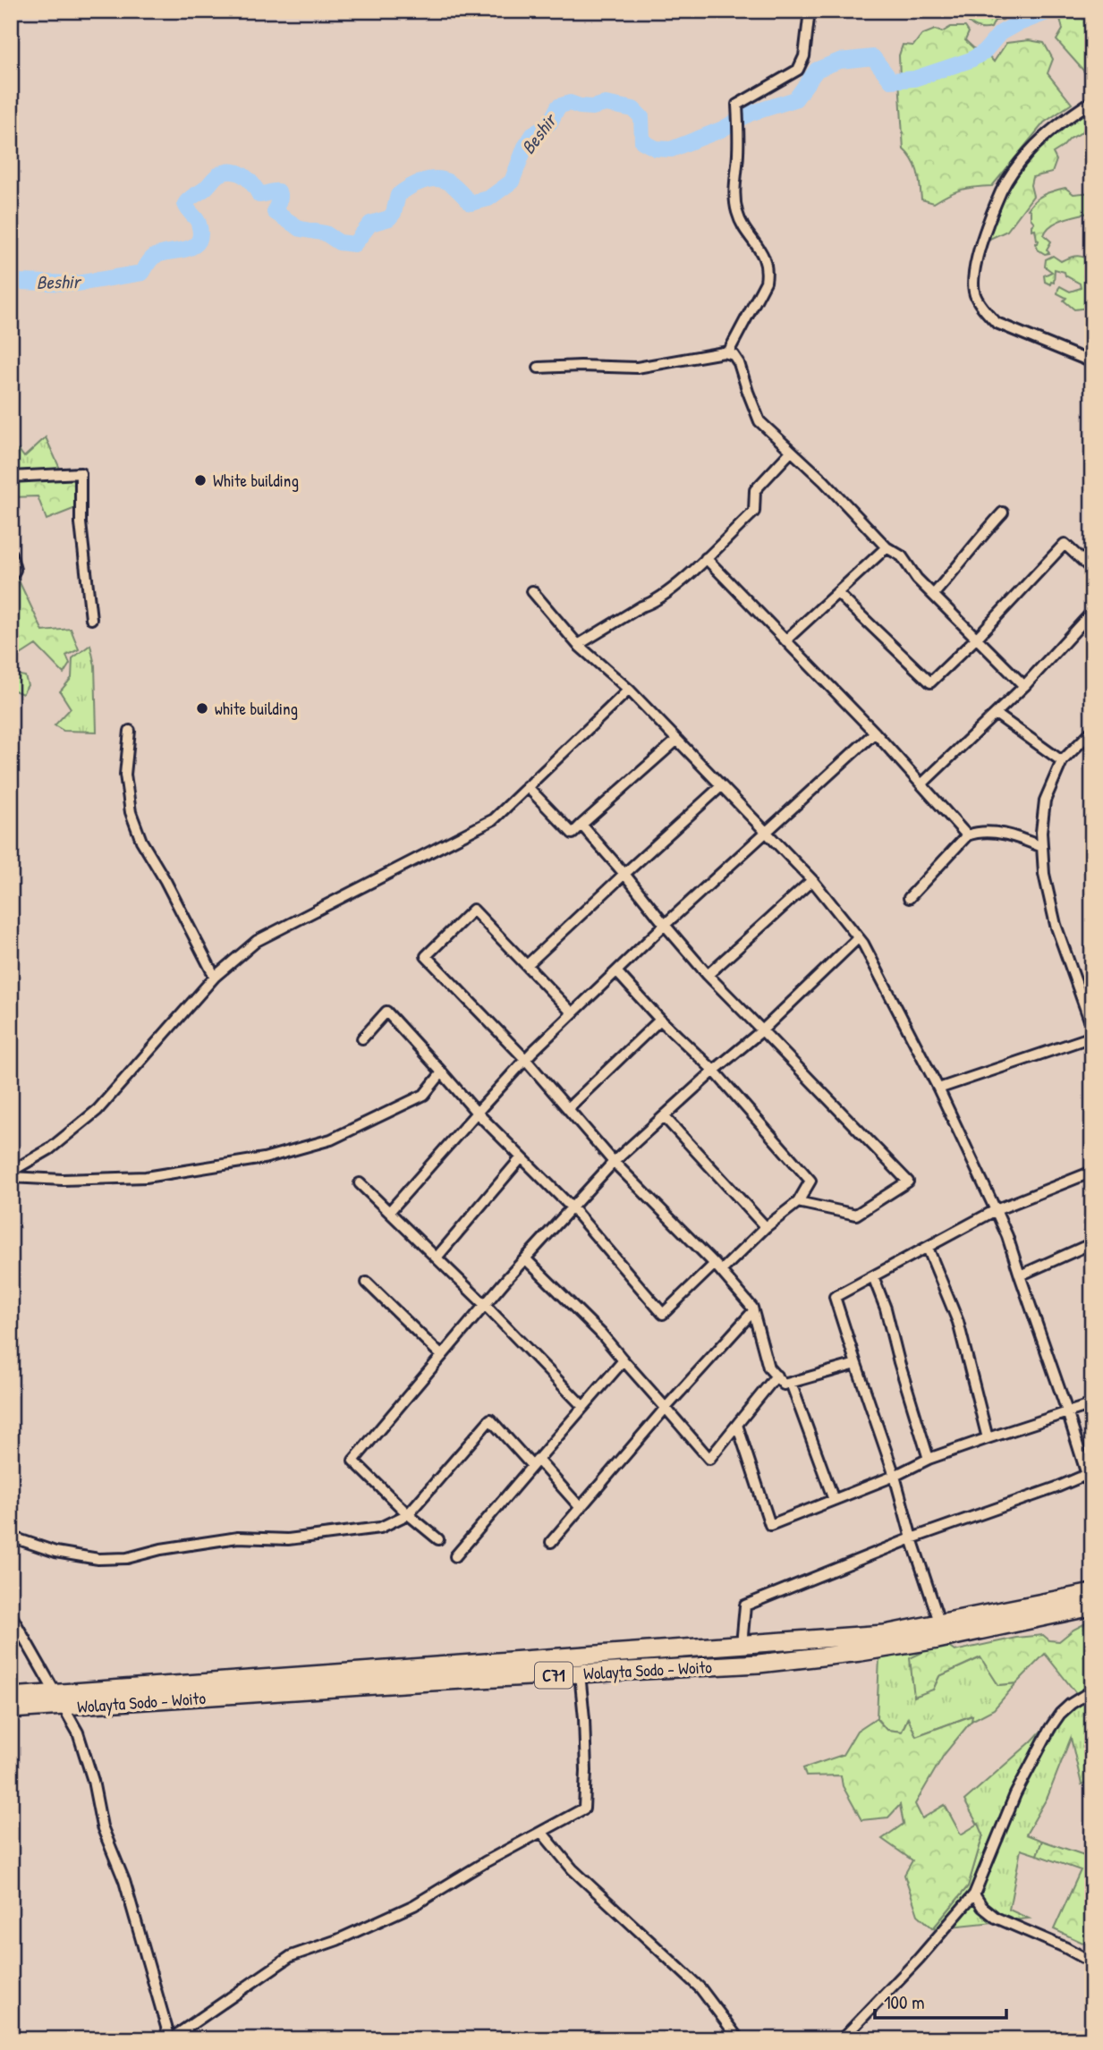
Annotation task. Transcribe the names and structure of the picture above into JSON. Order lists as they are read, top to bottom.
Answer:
{
  "streets": {
    "highway": ["Wolayta Sodo - Woito", "C71"]
  },
  "water": ["Beshir"],
  "places": ["White building", "white building"],
  "scale_bar": "100 m"
}
